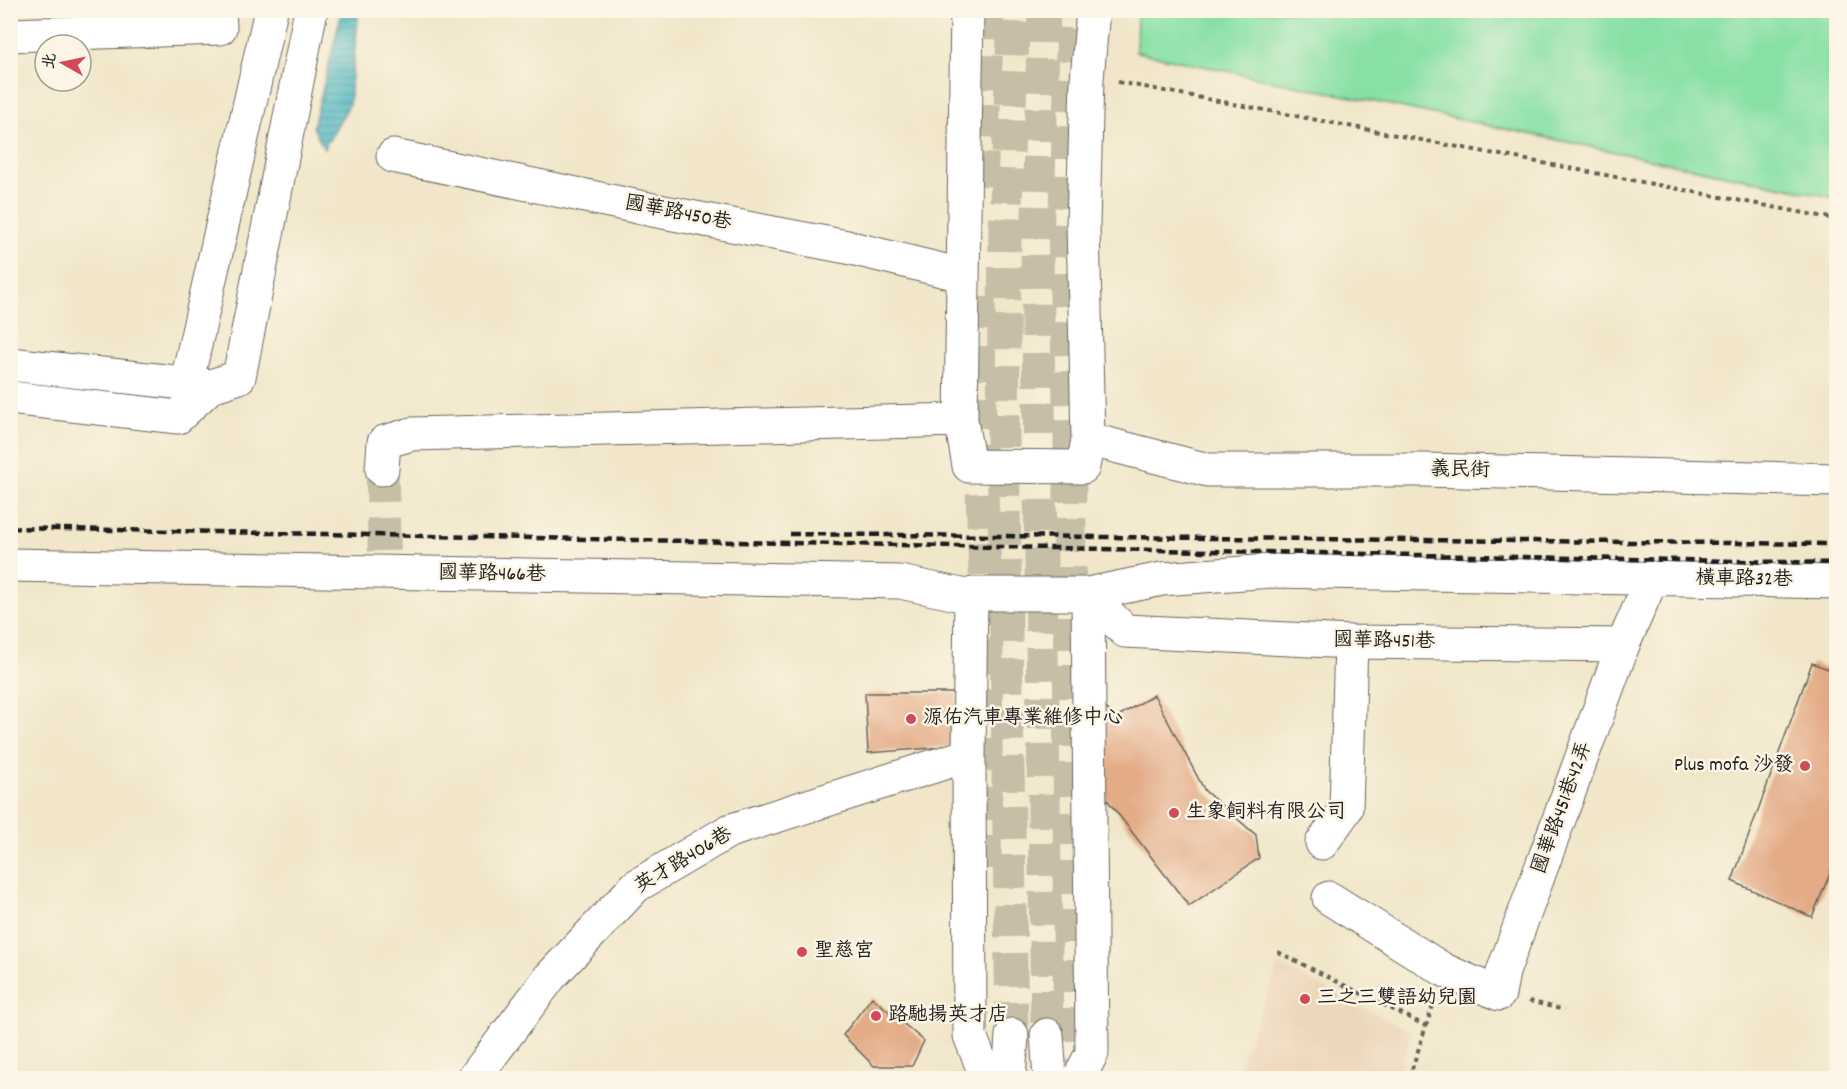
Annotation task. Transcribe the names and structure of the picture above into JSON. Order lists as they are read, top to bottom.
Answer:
{
  "streets": {
    "main road": [
      "國華路450巷",
      "義民街",
      "國華路466巷",
      "橫車路32巷",
      "國華路451巷",
      "國華路451巷42弄",
      "英才路406巷"
    ]
  },
  "crossings": [
    ["國華路466巷", "橫車路32巷"],
    ["國華路466巷", "國華路451巷"],
    ["橫車路32巷", "國華路451巷"],
    ["國華路451巷", "國華路451巷42弄"]
  ],
  "places": [
    "源佑汽車專業維修中心",
    "Plus mofa 沙發",
    "生象飼料有限公司",
    "聖慈宮",
    "三之三雙語幼兒園",
    "路馳揚英才店"
  ],
  "north": "left"
}
